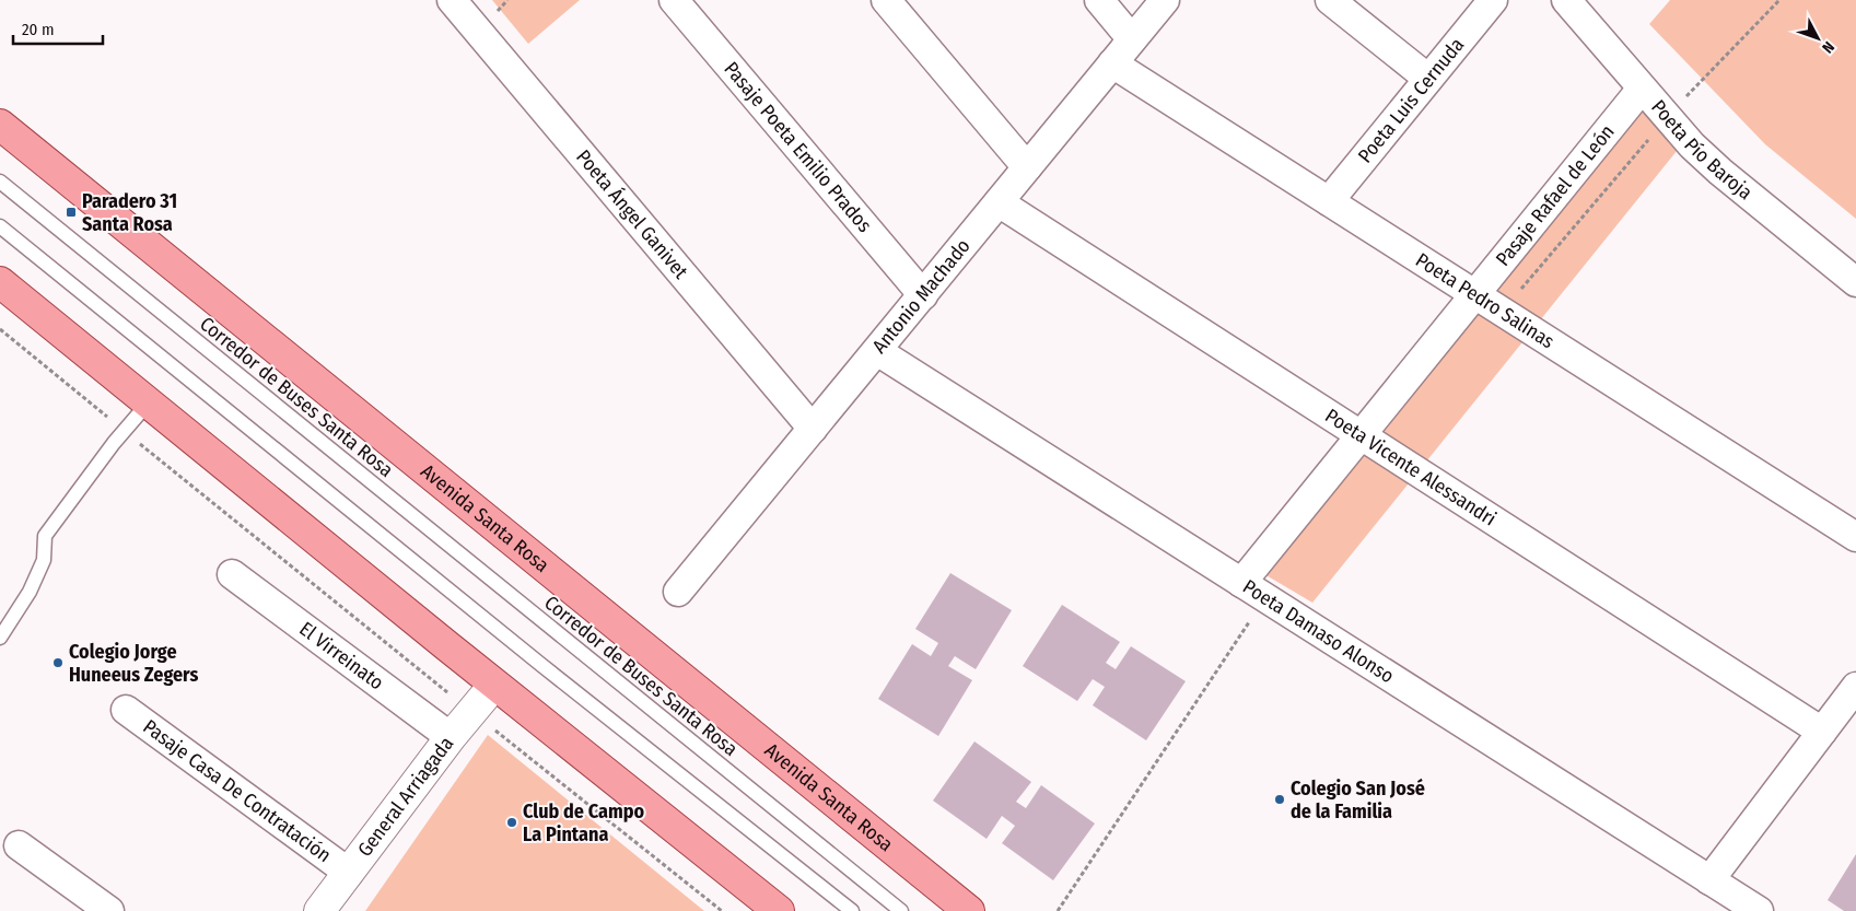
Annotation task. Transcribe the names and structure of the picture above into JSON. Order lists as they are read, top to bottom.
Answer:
{
  "streets": {
    "main road": ["Avenida Santa Rosa"],
    "street": [
      "Poeta Luis Cernuda",
      "Pasaje Poeta Emilio Prados",
      "Poeta Pío Baroja",
      "Pasaje Rafael de León",
      "Poeta Ángel Ganivet",
      "Antonio Machado",
      "Poeta Pedro Salinas",
      "Poeta Vicente Alessandri",
      "Poeta Damaso Alonso",
      "El Virreinato",
      "Pasaje Casa De Contratación",
      "General Arriagada"
    ],
    "lane": ["Corredor de Buses Santa Rosa"]
  },
  "crossings": [
    ["Poeta Luis Cernuda", "Poeta Pedro Salinas"],
    ["Pasaje Poeta Emilio Prados", "Antonio Machado"],
    ["Poeta Pío Baroja", "Pasaje Rafael de León"],
    ["Pasaje Rafael de León", "Poeta Pedro Salinas"],
    ["Pasaje Rafael de León", "Poeta Vicente Alessandri"],
    ["Pasaje Rafael de León", "Poeta Damaso Alonso"],
    ["Poeta Ángel Ganivet", "Antonio Machado"],
    ["Antonio Machado", "Poeta Pedro Salinas"],
    ["Antonio Machado", "Poeta Vicente Alessandri"],
    ["Antonio Machado", "Poeta Damaso Alonso"],
    ["El Virreinato", "General Arriagada"],
    ["Pasaje Casa De Contratación", "General Arriagada"]
  ],
  "places": {
    "transit": ["Paradero 31 Santa Rosa"],
    "other": ["Colegio Jorge Huneeus Zegers", "Colegio San José de la Familia", "Club de Campo La Pintana"]
  },
  "scale_bar": "20 m",
  "north": "bottom right"
}
